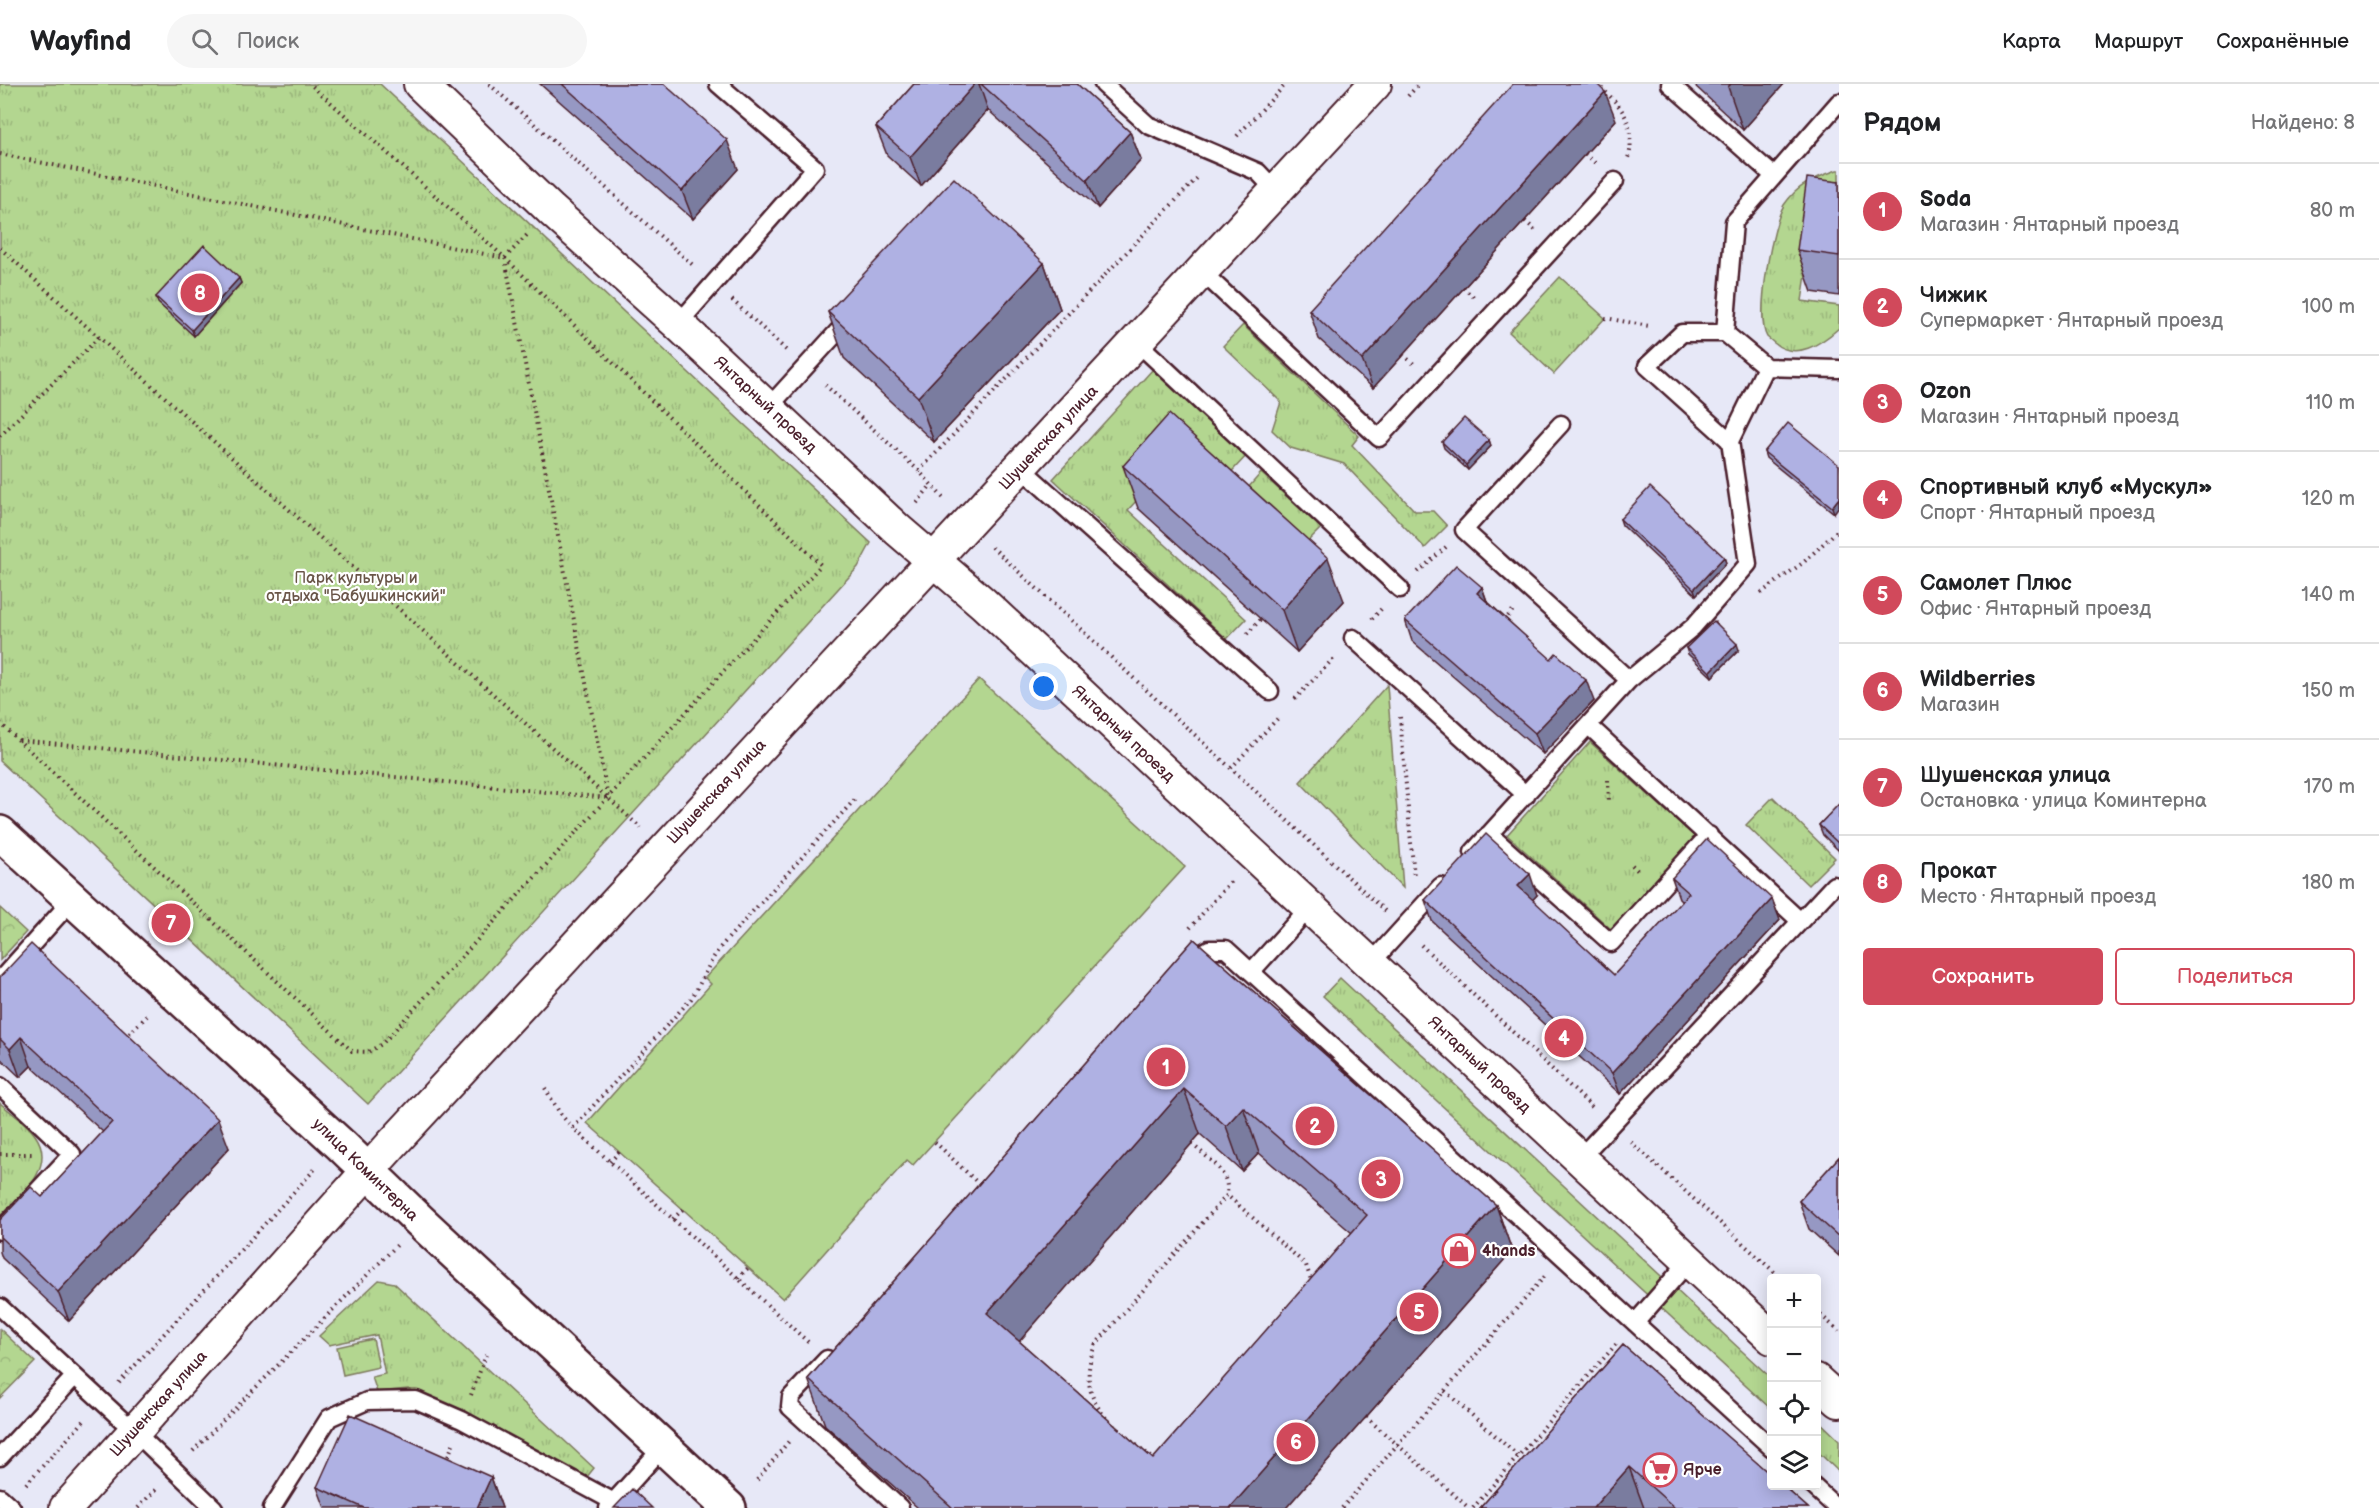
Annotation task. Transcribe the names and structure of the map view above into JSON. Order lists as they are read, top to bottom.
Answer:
{
  "streets": {
    "street": ["Янтарный проезд", "Шушенская улица", "улица Коминтерна"]
  },
  "crossings": [
    ["Янтарный проезд", "Шушенская улица"],
    ["Шушенская улица", "улица Коминтерна"]
  ],
  "parks": ["Парк культуры и отдыха \"Бабушкинский\""],
  "places": {
    "shop": ["4hands"],
    "supermarket": ["Ярче"]
  },
  "page": {
    "header": "Wayfind",
    "search": "Поиск",
    "nav": ["Карта", "Маршрут", "Сохранённые"],
    "heading": ["Рядом", "Найдено: 8"],
    "list": [
      {
        "mark": "1",
        "name": "Soda",
        "note": "Магазин · Янтарный проезд",
        "value": "80 m"
      },
      {
        "mark": "2",
        "name": "Чижик",
        "note": "Супермаркет · Янтарный проезд",
        "value": "100 m"
      },
      {
        "mark": "3",
        "name": "Ozon",
        "note": "Магазин · Янтарный проезд",
        "value": "110 m"
      },
      {
        "mark": "4",
        "name": "Спортивный клуб «Мускул»",
        "note": "Спорт · Янтарный проезд",
        "value": "120 m"
      },
      {
        "mark": "5",
        "name": "Самолет Плюс",
        "note": "Офис · Янтарный проезд",
        "value": "140 m"
      },
      {
        "mark": "6",
        "name": "Wildberries",
        "note": "Магазин",
        "value": "150 m"
      },
      {
        "mark": "7",
        "name": "Шушенская улица",
        "note": "Остановка · улица Коминтерна",
        "value": "170 m"
      },
      {
        "mark": "8",
        "name": "Прокат",
        "note": "Место · Янтарный проезд",
        "value": "180 m"
      }
    ],
    "pins": [
      "8",
      "7",
      "4",
      "1",
      "2",
      "3",
      "5",
      "6"
    ],
    "buttons": ["Сохранить", "Поделиться"],
    "map_buttons": ["+", "−"]
  }
}
